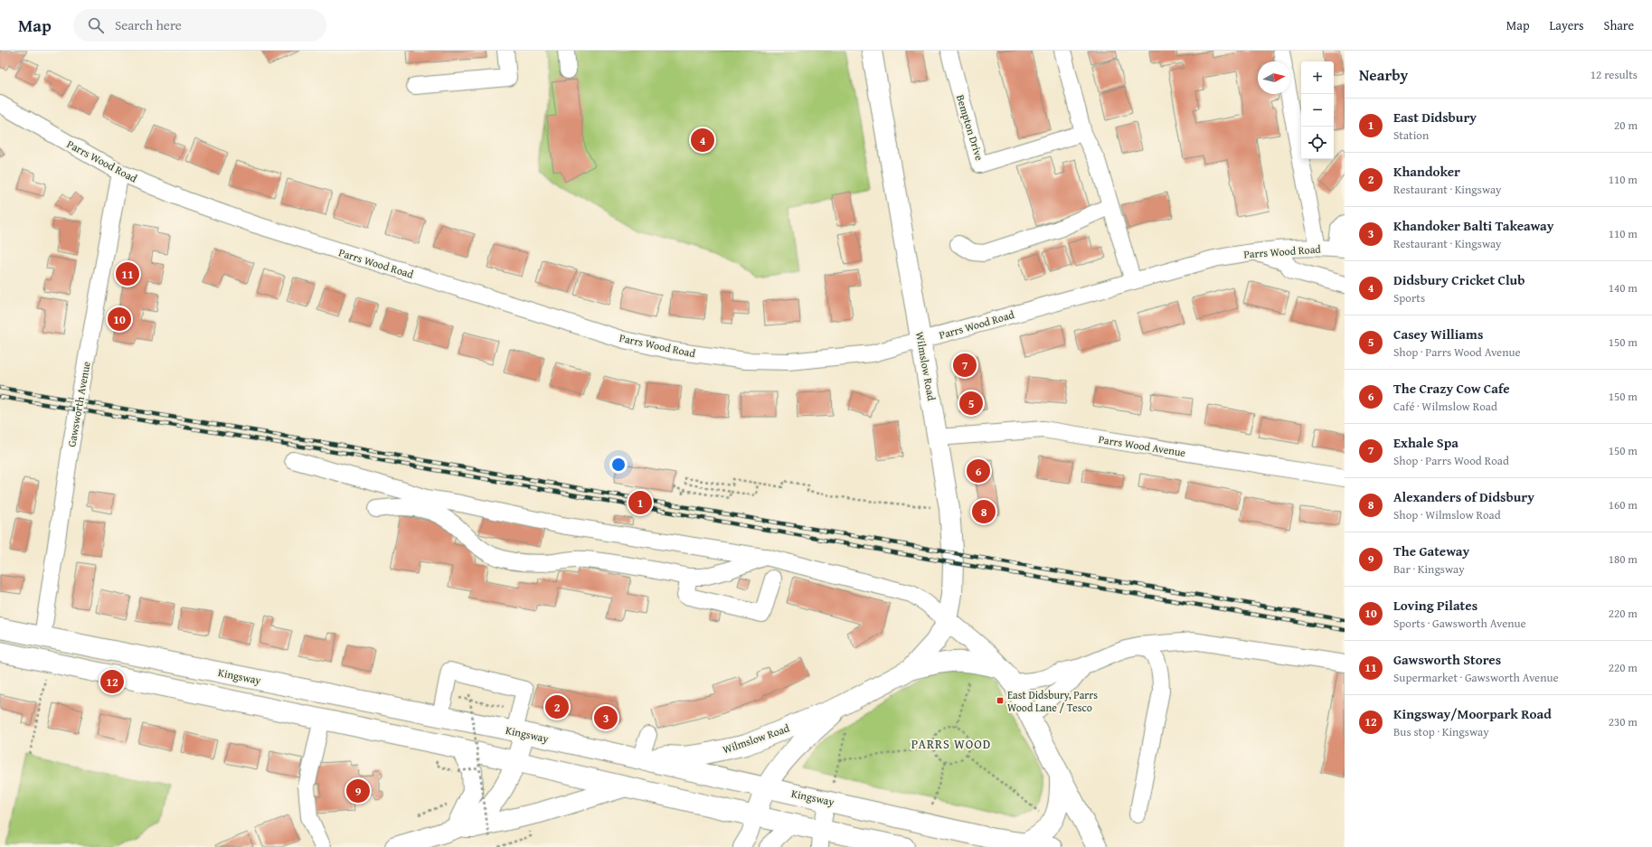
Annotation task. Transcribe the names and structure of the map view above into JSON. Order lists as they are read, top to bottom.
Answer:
{
  "streets": {
    "main road": ["Wilmslow Road", "Kingsway"],
    "street": [
      "Bempton Drive",
      "Parrs Wood Road",
      "Gawsworth Avenue",
      "Parrs Wood Avenue"
    ]
  },
  "crossings": [
    ["Parrs Wood Road", "Wilmslow Road"],
    ["Parrs Wood Road", "Gawsworth Avenue"],
    ["Wilmslow Road", "Parrs Wood Avenue"],
    ["Wilmslow Road", "Kingsway"],
    ["Gawsworth Avenue", "Kingsway"]
  ],
  "districts": ["PARRS WOOD"],
  "places": {
    "transit": ["East Didsbury, Parrs Wood Lane / Tesco"]
  },
  "north": "right",
  "page": {
    "header": "Map",
    "search": "Search here",
    "nav": ["Map", "Layers", "Share"],
    "heading": ["Nearby", "12 results"],
    "map_buttons": ["+", "−"],
    "list": [
      {
        "mark": "1",
        "name": "East Didsbury",
        "note": "Station",
        "value": "20 m"
      },
      {
        "mark": "2",
        "name": "Khandoker",
        "note": "Restaurant · Kingsway",
        "value": "110 m"
      },
      {
        "mark": "3",
        "name": "Khandoker Balti Takeaway",
        "note": "Restaurant · Kingsway",
        "value": "110 m"
      },
      {
        "mark": "4",
        "name": "Didsbury Cricket Club",
        "note": "Sports",
        "value": "140 m"
      },
      {
        "mark": "5",
        "name": "Casey Williams",
        "note": "Shop · Parrs Wood Avenue",
        "value": "150 m"
      },
      {
        "mark": "6",
        "name": "The Crazy Cow Cafe",
        "note": "Café · Wilmslow Road",
        "value": "150 m"
      },
      {
        "mark": "7",
        "name": "Exhale Spa",
        "note": "Shop · Parrs Wood Road",
        "value": "150 m"
      },
      {
        "mark": "8",
        "name": "Alexanders of Didsbury",
        "note": "Shop · Wilmslow Road",
        "value": "160 m"
      },
      {
        "mark": "9",
        "name": "The Gateway",
        "note": "Bar · Kingsway",
        "value": "180 m"
      },
      {
        "mark": "10",
        "name": "Loving Pilates",
        "note": "Sports · Gawsworth Avenue",
        "value": "220 m"
      },
      {
        "mark": "11",
        "name": "Gawsworth Stores",
        "note": "Supermarket · Gawsworth Avenue",
        "value": "220 m"
      },
      {
        "mark": "12",
        "name": "Kingsway/Moorpark Road",
        "note": "Bus stop · Kingsway",
        "value": "230 m"
      }
    ],
    "pins": [
      "4",
      "11",
      "10",
      "7",
      "5",
      "6",
      "1",
      "8",
      "12",
      "2",
      "3",
      "9"
    ]
  }
}
